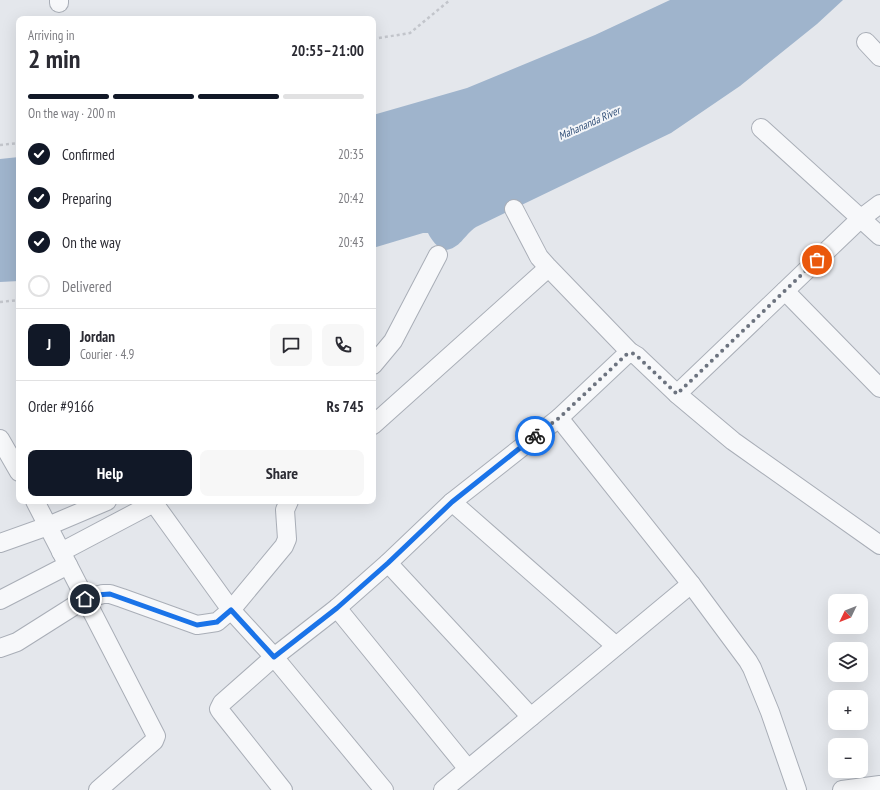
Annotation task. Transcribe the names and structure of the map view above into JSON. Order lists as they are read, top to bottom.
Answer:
{
  "water": ["Mahananda River"],
  "north": "bottom left",
  "page": {
    "heading": ["2 min", "Arriving in", "20:55–21:00"],
    "panel": [
      "Jordan",
      "Courier · 4.9",
      "Order #9166",
      "Rs 745"
    ],
    "bar": "On the way · 200 m",
    "list": [
      ["Confirmed", "20:35"],
      ["Preparing", "20:42"],
      ["On the way", "20:43"],
      "Delivered"
    ],
    "round": "J",
    "buttons": ["Help", "Share"],
    "map_buttons": ["+", "−"]
  }
}
